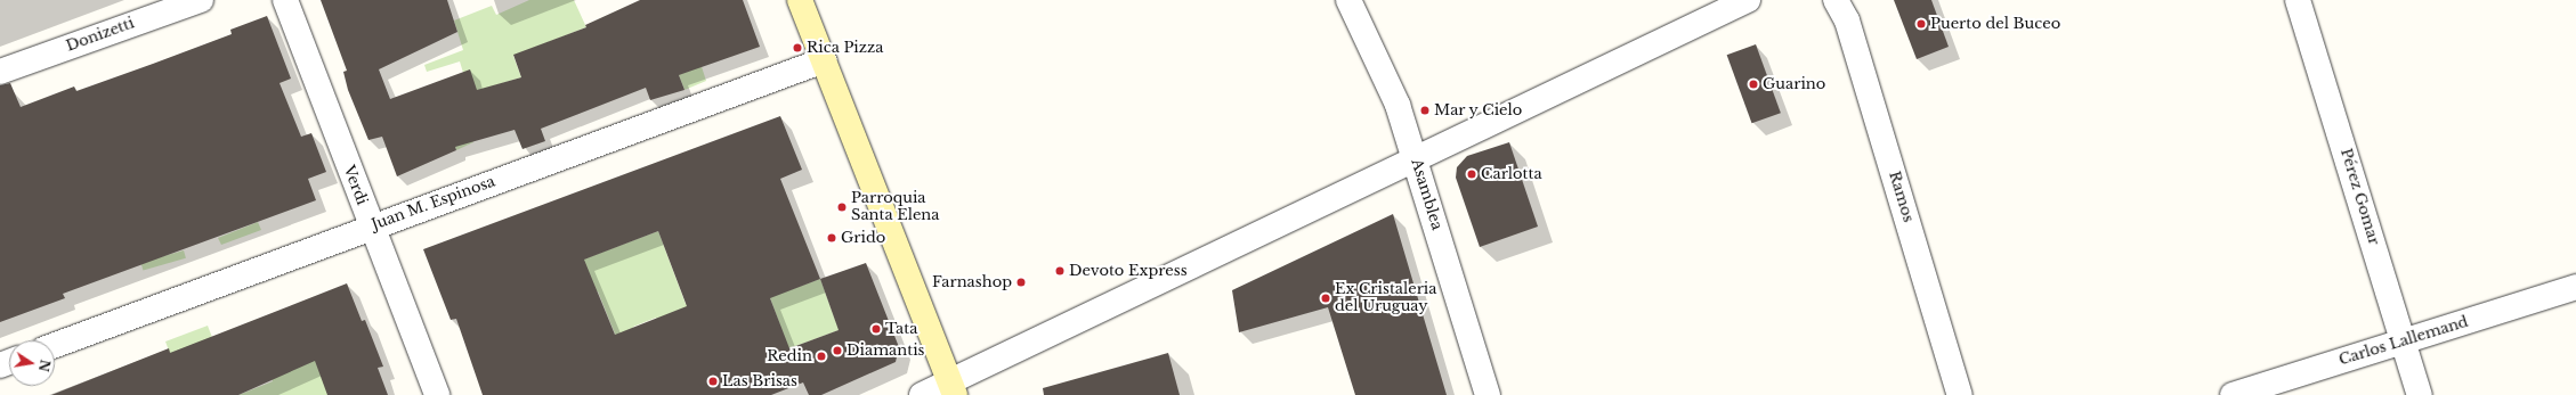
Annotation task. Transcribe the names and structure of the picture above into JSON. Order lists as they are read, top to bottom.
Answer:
{
  "streets": {
    "street": [
      "Donizetti",
      "Verdi",
      "Asamblea",
      "Ramos",
      "Pérez Gomar",
      "Juan M. Espinosa",
      "Carlos Lallemand"
    ]
  },
  "crossings": [
    ["Verdi", "Juan M. Espinosa"],
    ["Pérez Gomar", "Carlos Lallemand"]
  ],
  "places": [
    "Puerto del Buceo",
    "Rica Pizza",
    "Guarino",
    "Mar y Cielo",
    "Carlotta",
    "Parroquia Santa Elena",
    "Grido",
    "Devoto Express",
    "Farnashop",
    "Ex Cristaleria del Uruguay",
    "Tata",
    "Diamantis",
    "Redin",
    "Las Brisas"
  ],
  "north": "right"
}
